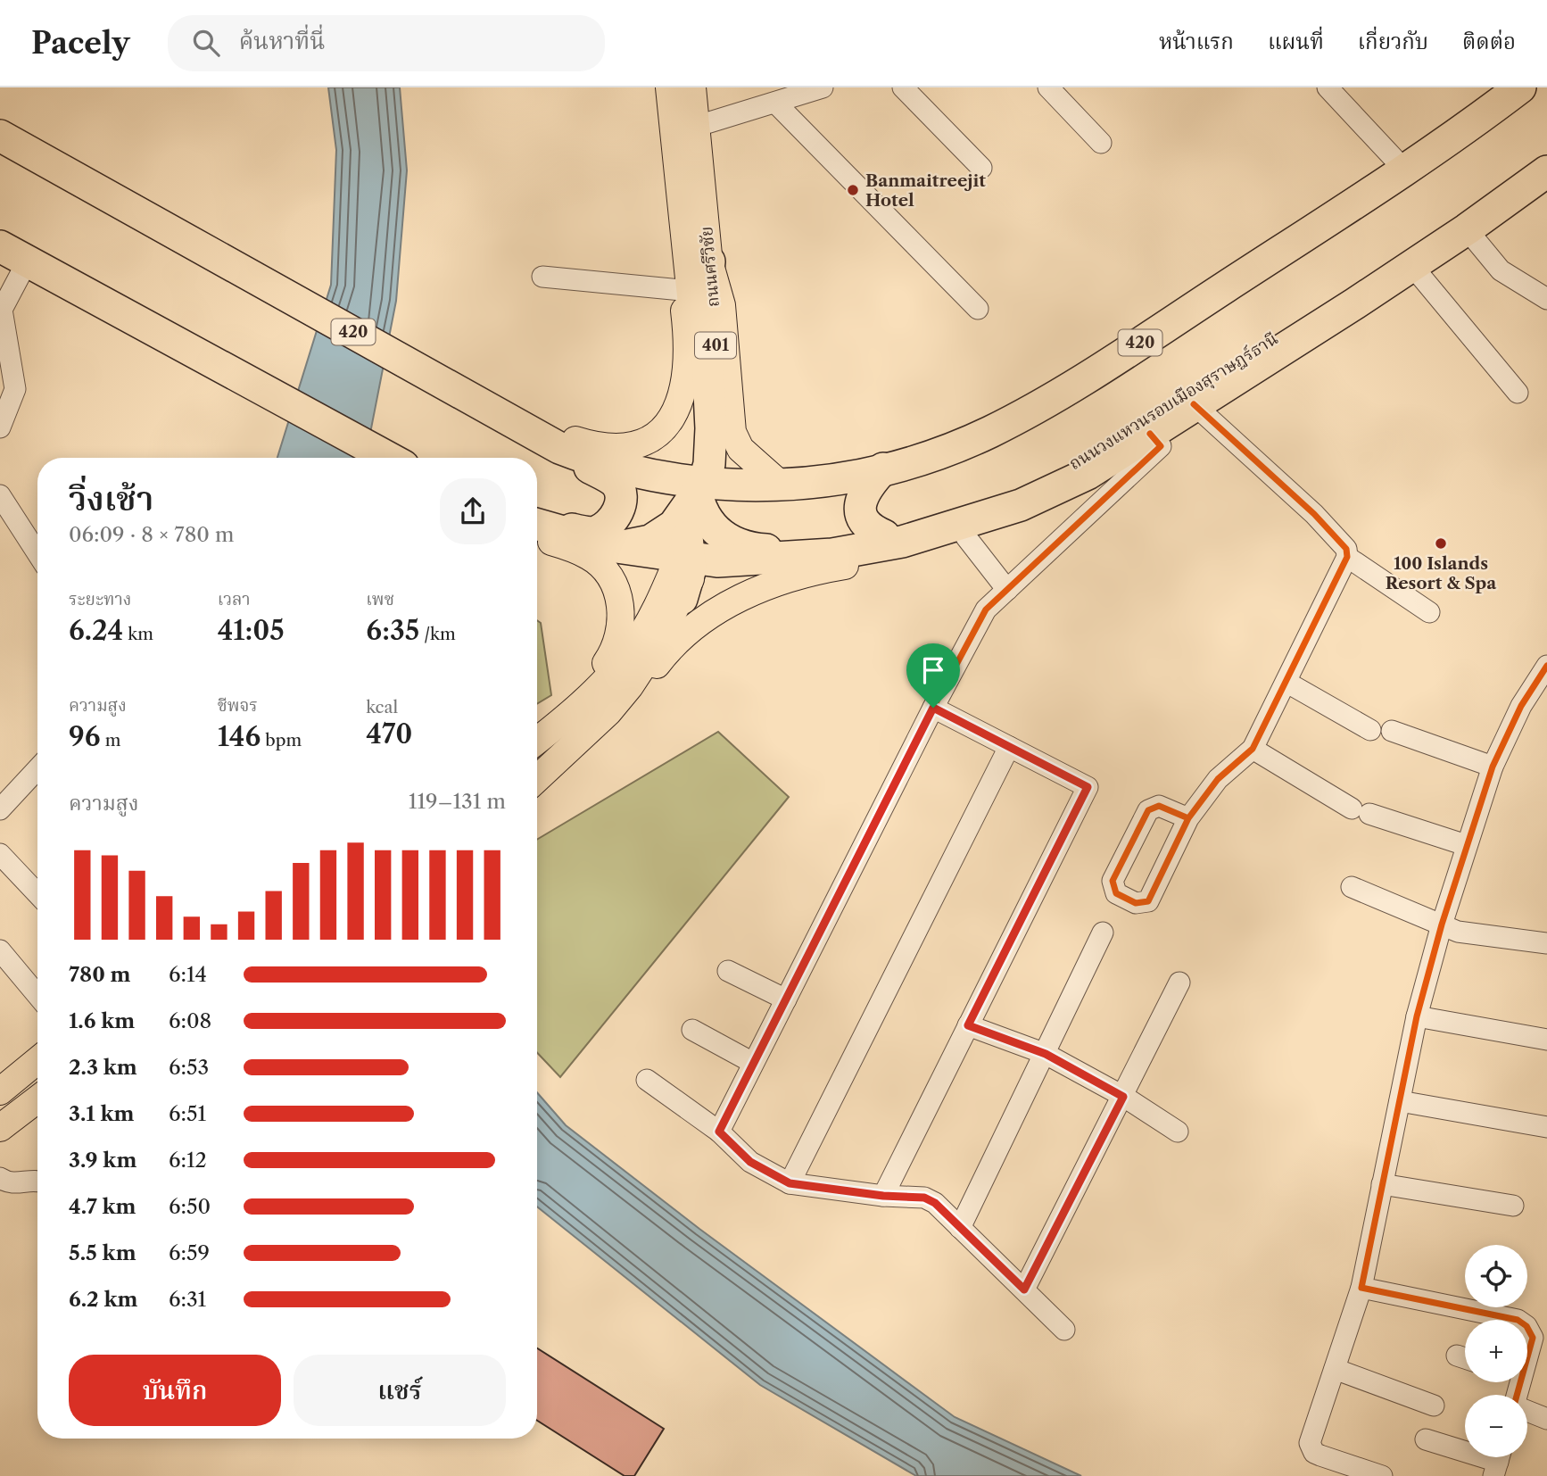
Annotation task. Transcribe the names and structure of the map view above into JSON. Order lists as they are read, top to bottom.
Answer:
{
  "streets": {
    "highway": ["420", "ถนนวงแหวนรอบเมืองสุราษฎร์ธานี"],
    "main road": ["ถนนศรีวิชัย"]
  },
  "crossings": [
    ["420", "ถนนวงแหวนรอบเมืองสุราษฎร์ธานี"]
  ],
  "places": ["Banmaitreejit Hotel", "100 Islands Resort & Spa"],
  "page": {
    "header": "Pacely",
    "search": "ค้นหาที่นี่",
    "nav": [
      "หน้าแรก",
      "แผนที่",
      "เกี่ยวกับ",
      "ติดต่อ"
    ],
    "heading": ["วิ่งเช้า", "06:09 · 8 × 780 m"],
    "stats": [
      ["ระยะทาง", "6.24 km"],
      ["เวลา", "41:05"],
      ["เพซ", "6:35 /km"],
      ["ความสูง", "96 m"],
      ["ชีพจร", "146 bpm"],
      ["kcal", "470"]
    ],
    "chart": ["ความสูง", "119–131 m"],
    "list": [
      {
        "name": "780 m",
        "note": "6:14"
      },
      {
        "name": "1.6 km",
        "note": "6:08"
      },
      {
        "name": "2.3 km",
        "note": "6:53"
      },
      {
        "name": "3.1 km",
        "note": "6:51"
      },
      {
        "name": "3.9 km",
        "note": "6:12"
      },
      {
        "name": "4.7 km",
        "note": "6:50"
      },
      {
        "name": "5.5 km",
        "note": "6:59"
      },
      {
        "name": "6.2 km",
        "note": "6:31"
      }
    ],
    "map_buttons": ["+", "−"],
    "buttons": ["บันทึก", "แชร์"]
  }
}
